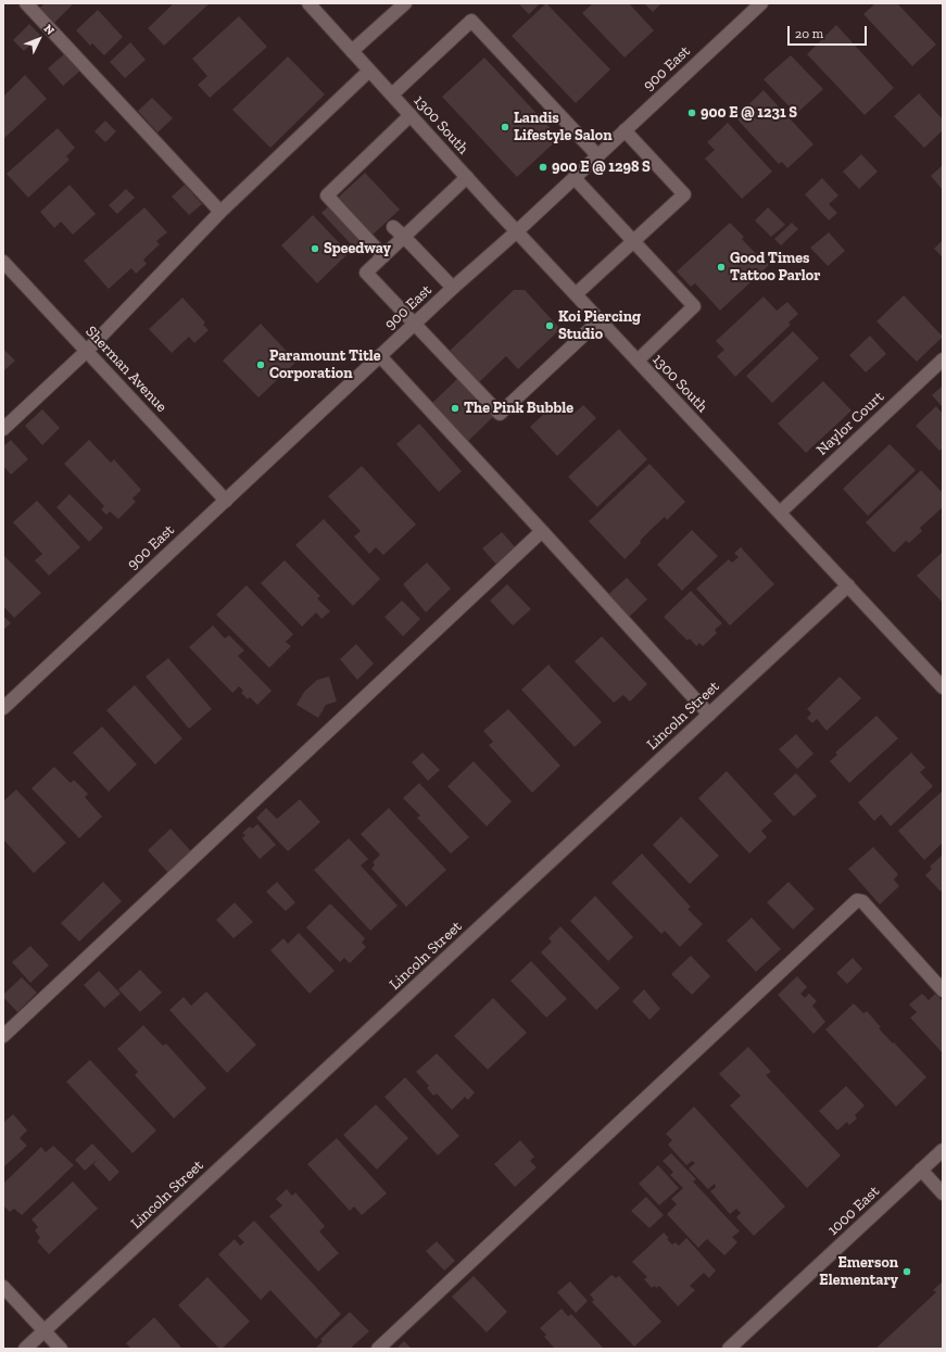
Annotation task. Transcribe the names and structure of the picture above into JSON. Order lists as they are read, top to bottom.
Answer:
{
  "streets": {
    "street": [
      "900 East",
      "1300 South",
      "Sherman Avenue",
      "Naylor Court",
      "Lincoln Street",
      "1000 East"
    ]
  },
  "crossings": [
    ["900 East", "1300 South"],
    ["900 East", "Sherman Avenue"],
    ["1300 South", "Naylor Court"],
    ["1300 South", "Lincoln Street"]
  ],
  "places": [
    "900 E @ 1231 S",
    "Landis Lifestyle Salon",
    "900 E @ 1298 S",
    "Speedway",
    "Good Times Tattoo Parlor",
    "Koi Piercing Studio",
    "Paramount Title Corporation",
    "The Pink Bubble",
    "Emerson Elementary"
  ],
  "scale_bar": "20 m",
  "north": "top right"
}
